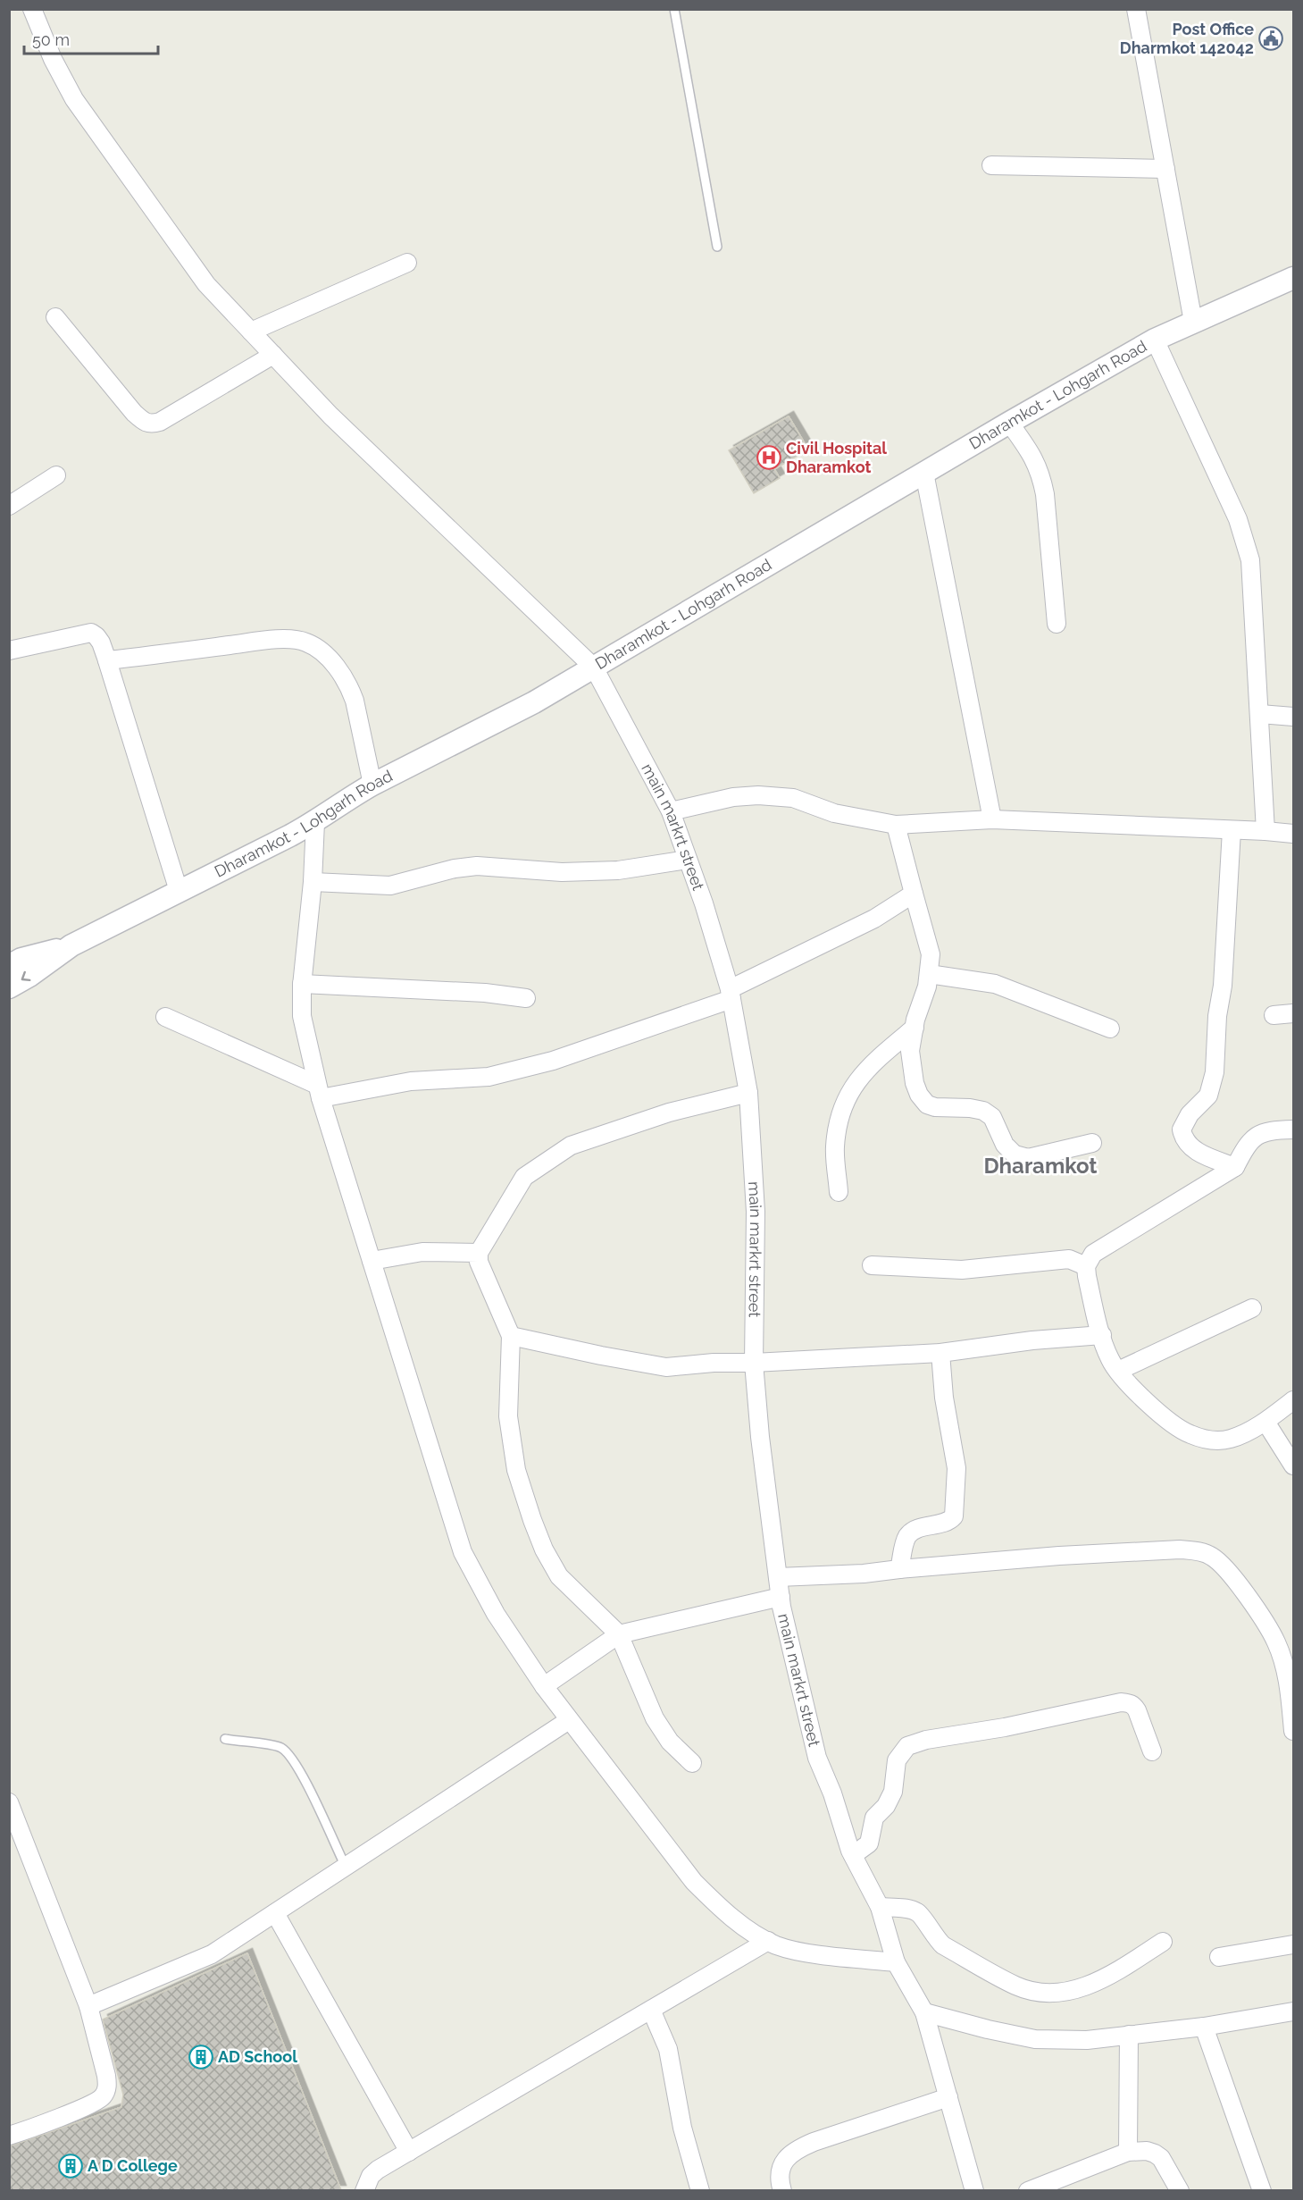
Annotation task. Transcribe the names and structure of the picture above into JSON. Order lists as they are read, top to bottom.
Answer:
{
  "streets": {
    "street": ["Dharamkot - Lohgarh Road", "main markrt street"]
  },
  "crossings": [
    ["Dharamkot - Lohgarh Road", "main markrt street"]
  ],
  "districts": ["Dharamkot"],
  "places": {
    "public building": ["Post Office Dharmkot 142042"],
    "hospital": ["Civil Hospital Dharamkot"],
    "building": ["AD School", "A D College"]
  },
  "scale_bar": "50 m"
}
